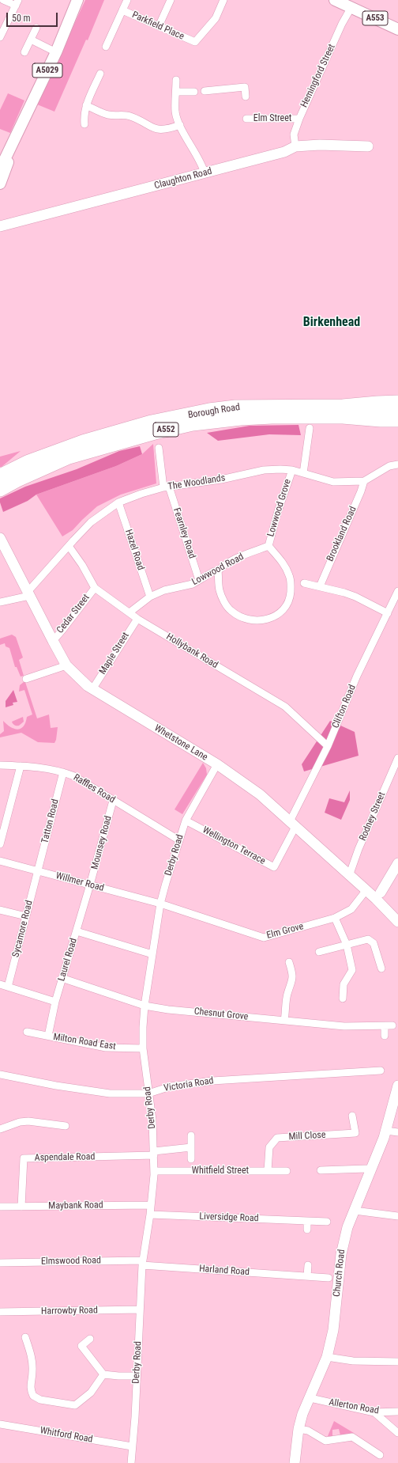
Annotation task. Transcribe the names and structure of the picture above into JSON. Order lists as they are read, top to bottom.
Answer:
{
  "streets": {
    "highway": ["Borough Road", "A552"],
    "main road": [
      "A553",
      "A5029",
      "Claughton Road",
      "Whetstone Lane",
      "Church Road"
    ],
    "street": [
      "Parkfield Place",
      "Hemingford Street",
      "Elm Street",
      "The Woodlands",
      "Lowwood Grove",
      "Fearnley Road",
      "Brookland Road",
      "Hazel Road",
      "Lowwood Road",
      "Cedar Street",
      "Hollybank Road",
      "Maple Street",
      "Clifton Road",
      "Raffles Road",
      "Rodney Street",
      "Tatton Road",
      "Mounsey Road",
      "Wellington Terrace",
      "Derby Road",
      "Willmer Road",
      "Sycamore Road",
      "Elm Grove",
      "Laurel Road",
      "Chesnut Grove",
      "Milton Road East",
      "Victoria Road",
      "Mill Close",
      "Aspendale Road",
      "Whitfield Street",
      "Maybank Road",
      "Liversidge Road",
      "Elmswood Road",
      "Harland Road",
      "Harrowby Road",
      "Allerton Road",
      "Whitford Road"
    ]
  },
  "crossings": [
    ["A553", "Hemingford Street"],
    ["Hemingford Street", "Elm Street"],
    ["Hemingford Street", "Claughton Road"],
    ["Borough Road", "A552"],
    ["The Woodlands", "Lowwood Grove"],
    ["The Woodlands", "Fearnley Road"],
    ["The Woodlands", "Brookland Road"],
    ["The Woodlands", "Hazel Road"],
    ["The Woodlands", "Hollybank Road"],
    ["The Woodlands", "Whetstone Lane"],
    ["Lowwood Grove", "Lowwood Road"],
    ["Fearnley Road", "Lowwood Road"],
    ["Hazel Road", "Lowwood Road"],
    ["Lowwood Road", "Hollybank Road"],
    ["Cedar Street", "Hollybank Road"],
    ["Cedar Street", "Whetstone Lane"],
    ["Hollybank Road", "Maple Street"],
    ["Hollybank Road", "Clifton Road"],
    ["Maple Street", "Whetstone Lane"],
    ["Clifton Road", "Whetstone Lane"],
    ["Clifton Road", "Wellington Terrace"],
    ["Whetstone Lane", "Rodney Street"],
    ["Whetstone Lane", "Wellington Terrace"],
    ["Whetstone Lane", "Derby Road"],
    ["Whetstone Lane", "Elm Grove"],
    ["Raffles Road", "Tatton Road"],
    ["Raffles Road", "Mounsey Road"],
    ["Raffles Road", "Derby Road"],
    ["Tatton Road", "Willmer Road"],
    ["Tatton Road", "Sycamore Road"],
    ["Mounsey Road", "Willmer Road"],
    ["Mounsey Road", "Laurel Road"],
    ["Wellington Terrace", "Derby Road"],
    ["Derby Road", "Willmer Road"],
    ["Derby Road", "Elm Grove"],
    ["Derby Road", "Chesnut Grove"],
    ["Derby Road", "Milton Road East"],
    ["Derby Road", "Victoria Road"],
    ["Derby Road", "Aspendale Road"],
    ["Derby Road", "Whitfield Street"],
    ["Derby Road", "Maybank Road"],
    ["Derby Road", "Liversidge Road"],
    ["Derby Road", "Elmswood Road"],
    ["Derby Road", "Harland Road"],
    ["Derby Road", "Harrowby Road"],
    ["Derby Road", "Whitford Road"],
    ["Willmer Road", "Sycamore Road"],
    ["Willmer Road", "Elm Grove"],
    ["Willmer Road", "Laurel Road"],
    ["Laurel Road", "Chesnut Grove"],
    ["Laurel Road", "Milton Road East"],
    ["Mill Close", "Whitfield Street"],
    ["Aspendale Road", "Maybank Road"],
    ["Elmswood Road", "Harland Road"],
    ["Church Road", "Allerton Road"]
  ],
  "districts": ["Birkenhead"],
  "scale_bar": "50 m"
}
